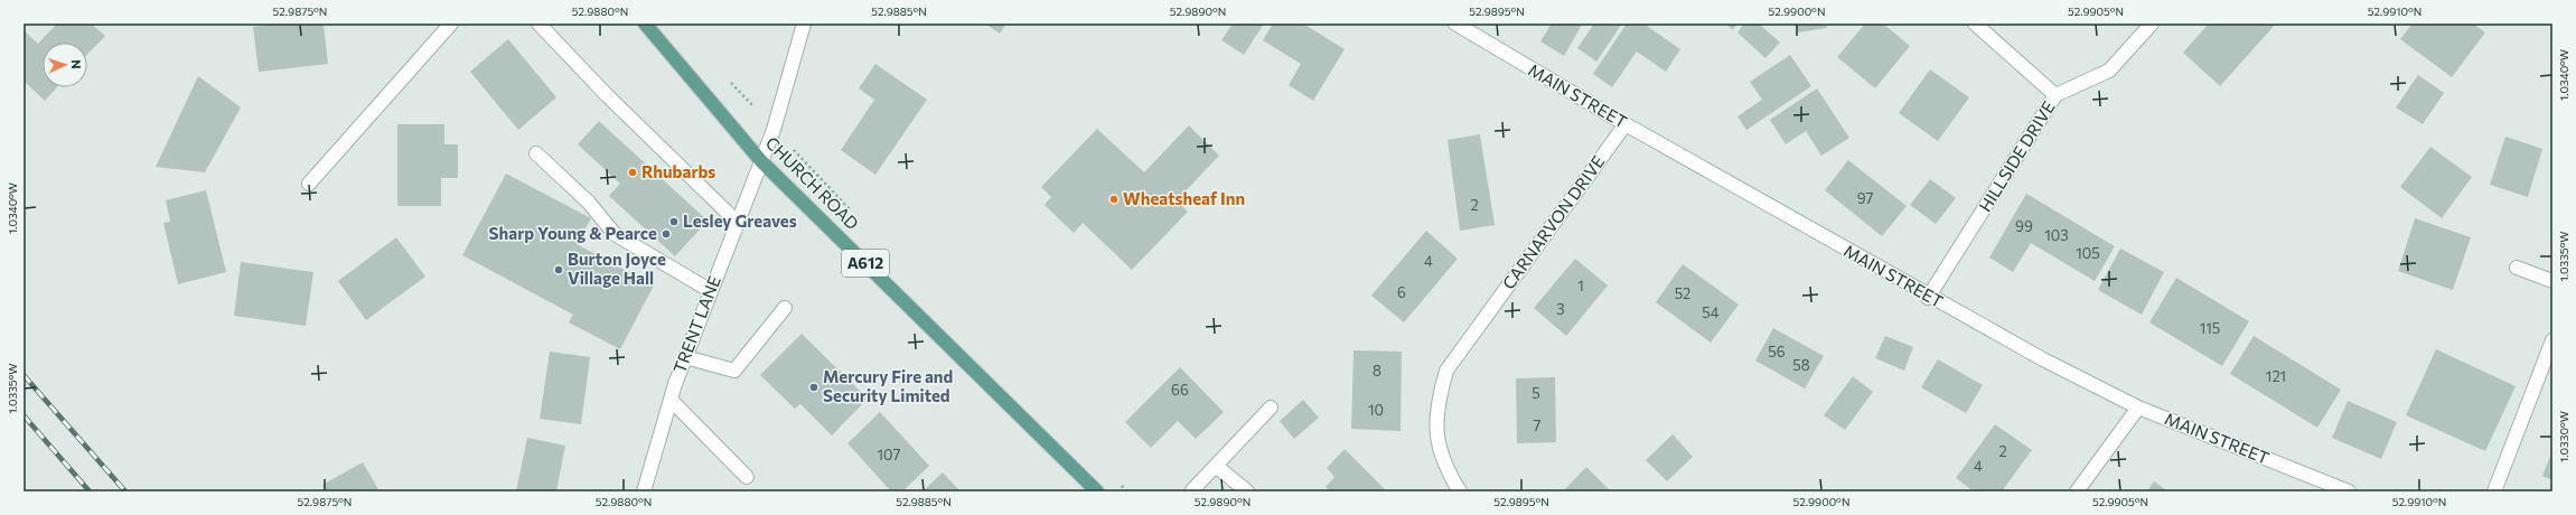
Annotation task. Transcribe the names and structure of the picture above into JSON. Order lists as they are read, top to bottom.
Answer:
{
  "streets": {
    "main road": ["CHURCH ROAD", "A612"],
    "street": [
      "MAIN STREET",
      "HILLSIDE DRIVE",
      "CARNARVON DRIVE",
      "TRENT LANE"
    ]
  },
  "crossings": [
    ["MAIN STREET", "HILLSIDE DRIVE"],
    ["MAIN STREET", "CARNARVON DRIVE"],
    ["CHURCH ROAD", "TRENT LANE"]
  ],
  "places": [
    "Rhubarbs",
    "Wheatsheaf Inn",
    "Lesley Greaves",
    "Sharp Young & Pearce",
    "Burton Joyce Village Hall",
    "Mercury Fire and Security Limited"
  ],
  "house_numbers": [
    "97",
    "2",
    "99",
    "103",
    "105",
    "4",
    "1",
    "6",
    "52",
    "3",
    "54",
    "115",
    "56",
    "58",
    "8",
    "121",
    "66",
    "5",
    "10",
    "7",
    "2",
    "107",
    "4"
  ],
  "north": "right",
  "coordinates": [
    "52.9875°N",
    "52.9880°N",
    "52.9885°N",
    "52.9890°N",
    "52.9895°N",
    "52.9900°N",
    "52.9905°N",
    "52.9910°N",
    "1.0340°W",
    "1.0335°W",
    "1.0330°W"
  ]
}
